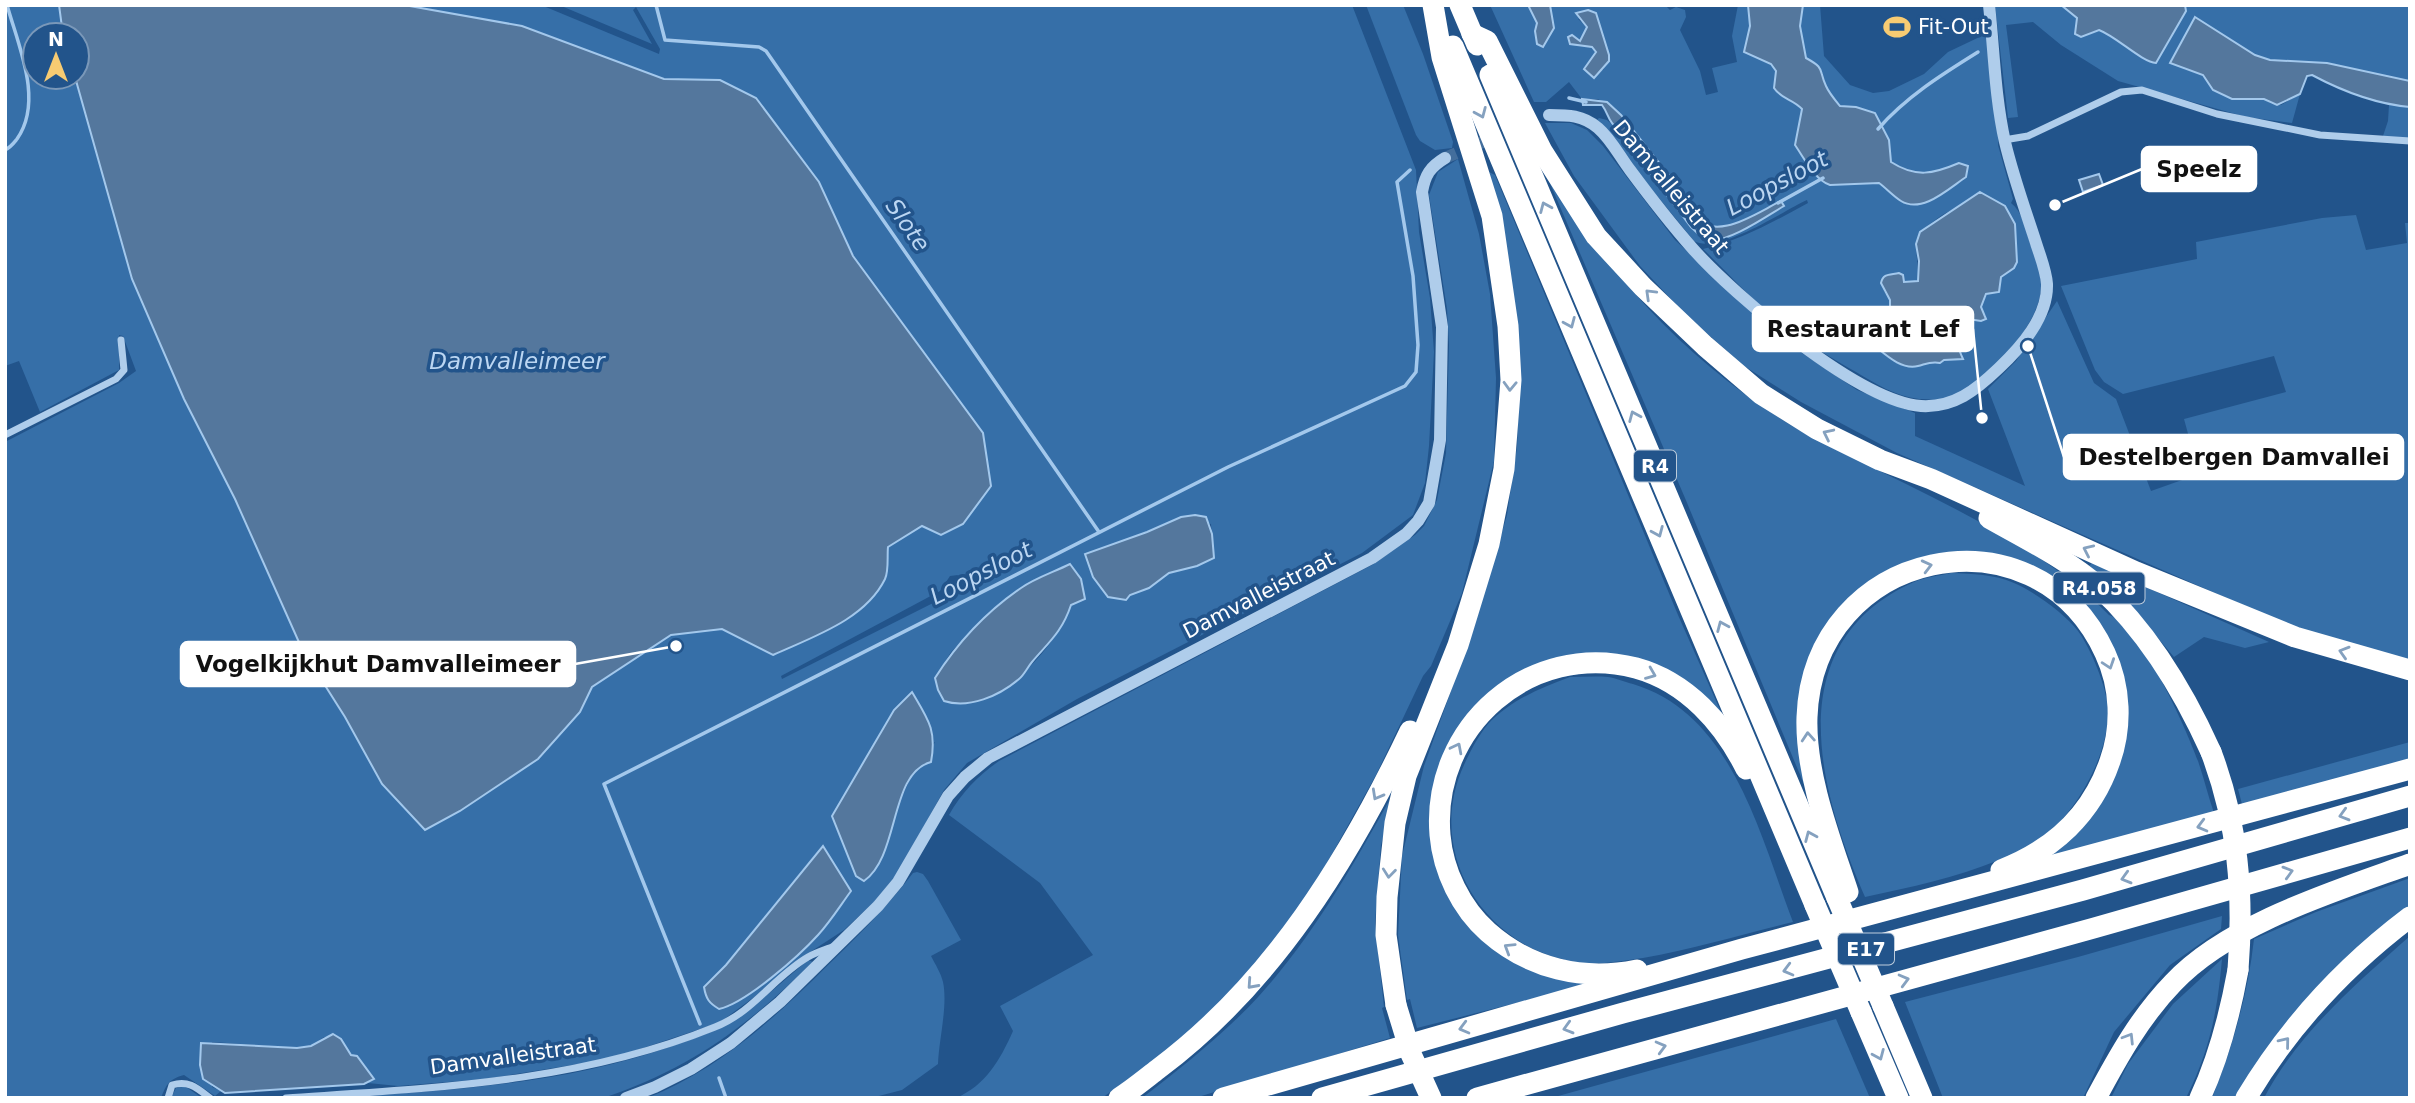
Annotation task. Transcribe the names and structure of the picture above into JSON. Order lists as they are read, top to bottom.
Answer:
{
  "streets": {
    "highway": ["R4", "R4.058", "E17"],
    "street": ["Damvalleistraat"]
  },
  "water": ["Loopsloot", "Slote", "Damvalleimeer"],
  "places": {
    "sports": ["Fit-Out"],
    "other": [
      "Speelz",
      "Destelbergen Damvallei",
      "Restaurant Lef",
      "Vogelkijkhut Damvalleimeer"
    ]
  },
  "north": "top"
}
